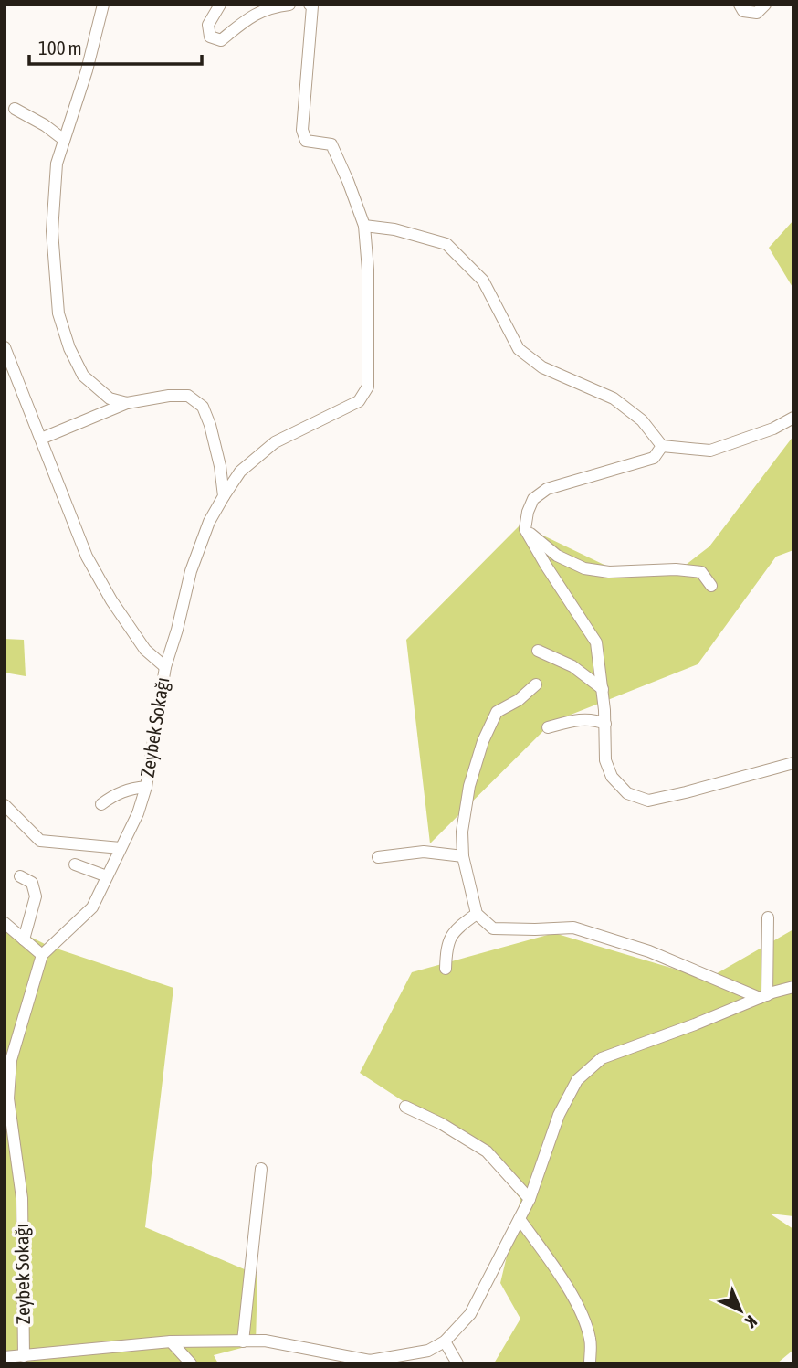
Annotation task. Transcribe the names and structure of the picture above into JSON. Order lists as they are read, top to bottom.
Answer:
{
  "streets": {
    "street": ["Zeybek Sokağı"]
  },
  "scale_bar": "100 m",
  "north": "bottom right"
}
